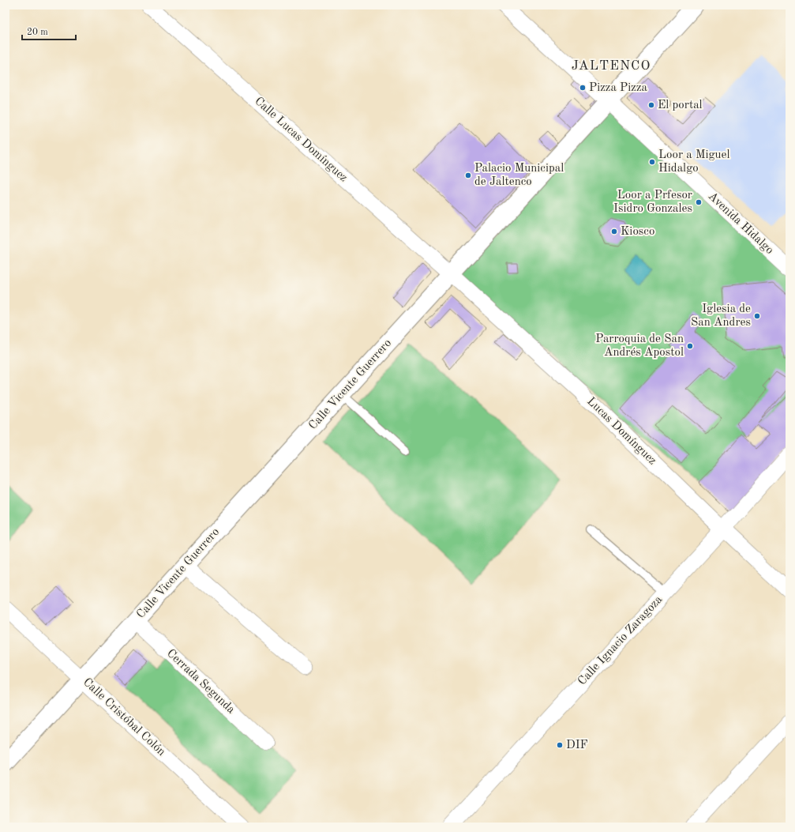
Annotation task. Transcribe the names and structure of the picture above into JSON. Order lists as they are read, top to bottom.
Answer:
{
  "streets": {
    "street": [
      "Calle Lucas Domínguez",
      "Avenida Hidalgo",
      "Calle Vicente Guerrero",
      "Lucas Domínguez",
      "Calle Ignacio Zaragoza",
      "Cerrada Segunda",
      "Calle Cristóbal Colón"
    ]
  },
  "crossings": [
    ["Calle Lucas Domínguez", "Calle Vicente Guerrero"],
    ["Calle Lucas Domínguez", "Lucas Domínguez"],
    ["Avenida Hidalgo", "Calle Vicente Guerrero"],
    ["Calle Vicente Guerrero", "Lucas Domínguez"],
    ["Calle Vicente Guerrero", "Cerrada Segunda"],
    ["Calle Vicente Guerrero", "Calle Cristóbal Colón"],
    ["Lucas Domínguez", "Calle Ignacio Zaragoza"]
  ],
  "districts": ["JALTENCO"],
  "places": [
    "Pizza Pizza",
    "El portal",
    "Loor a Miguel Hidalgo",
    "Palacio Municipal de Jaltenco",
    "Loor a Prfesor Isidro Gonzales",
    "Kiosco",
    "Iglesia de San Andres",
    "Parroquia de San Andrés Apostol",
    "DIF"
  ],
  "scale_bar": "20 m"
}
